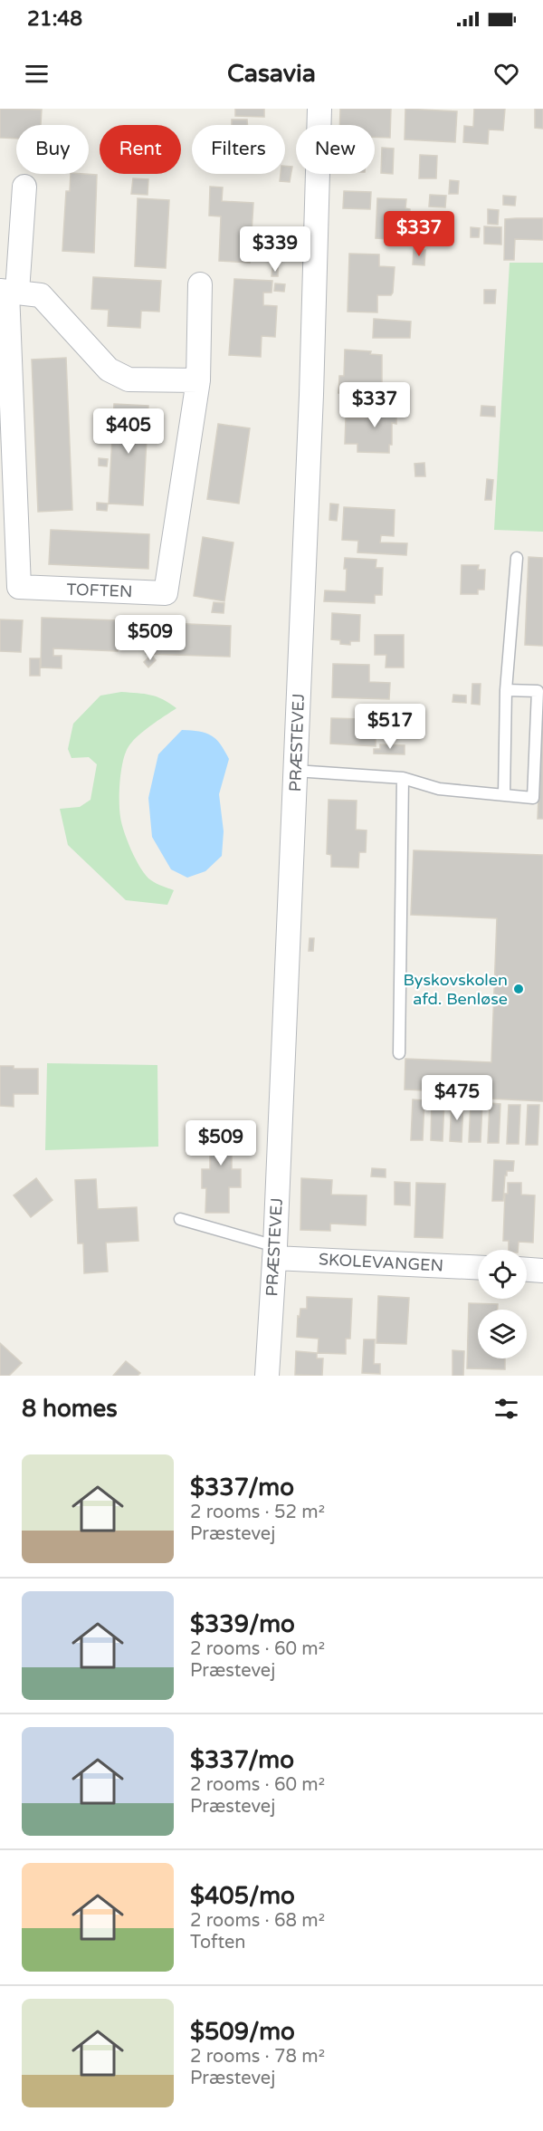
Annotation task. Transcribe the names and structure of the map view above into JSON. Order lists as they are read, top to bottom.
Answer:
{
  "streets": {
    "street": ["TOFTEN", "PRÆSTEVEJ", "SKOLEVANGEN"]
  },
  "crossings": [
    ["PRÆSTEVEJ", "SKOLEVANGEN"]
  ],
  "places": ["Byskovskolen afd. Benløse"],
  "page": {
    "status": "21:48",
    "header": "Casavia",
    "chip": [
      "Buy",
      "Rent",
      "Filters",
      "New"
    ],
    "price": [
      "$337",
      "$339",
      "$337",
      "$405",
      "$509",
      "$517",
      "$475",
      "$509"
    ],
    "heading": "8 homes",
    "list": [
      {
        "name": "$337/mo",
        "note": "2 rooms · 52 m² · Præstevej"
      },
      {
        "name": "$339/mo",
        "note": "2 rooms · 60 m² · Præstevej"
      },
      {
        "name": "$337/mo",
        "note": "2 rooms · 60 m² · Præstevej"
      },
      {
        "name": "$405/mo",
        "note": "2 rooms · 68 m² · Toften"
      },
      {
        "name": "$509/mo",
        "note": "2 rooms · 78 m² · Præstevej"
      }
    ]
  }
}
